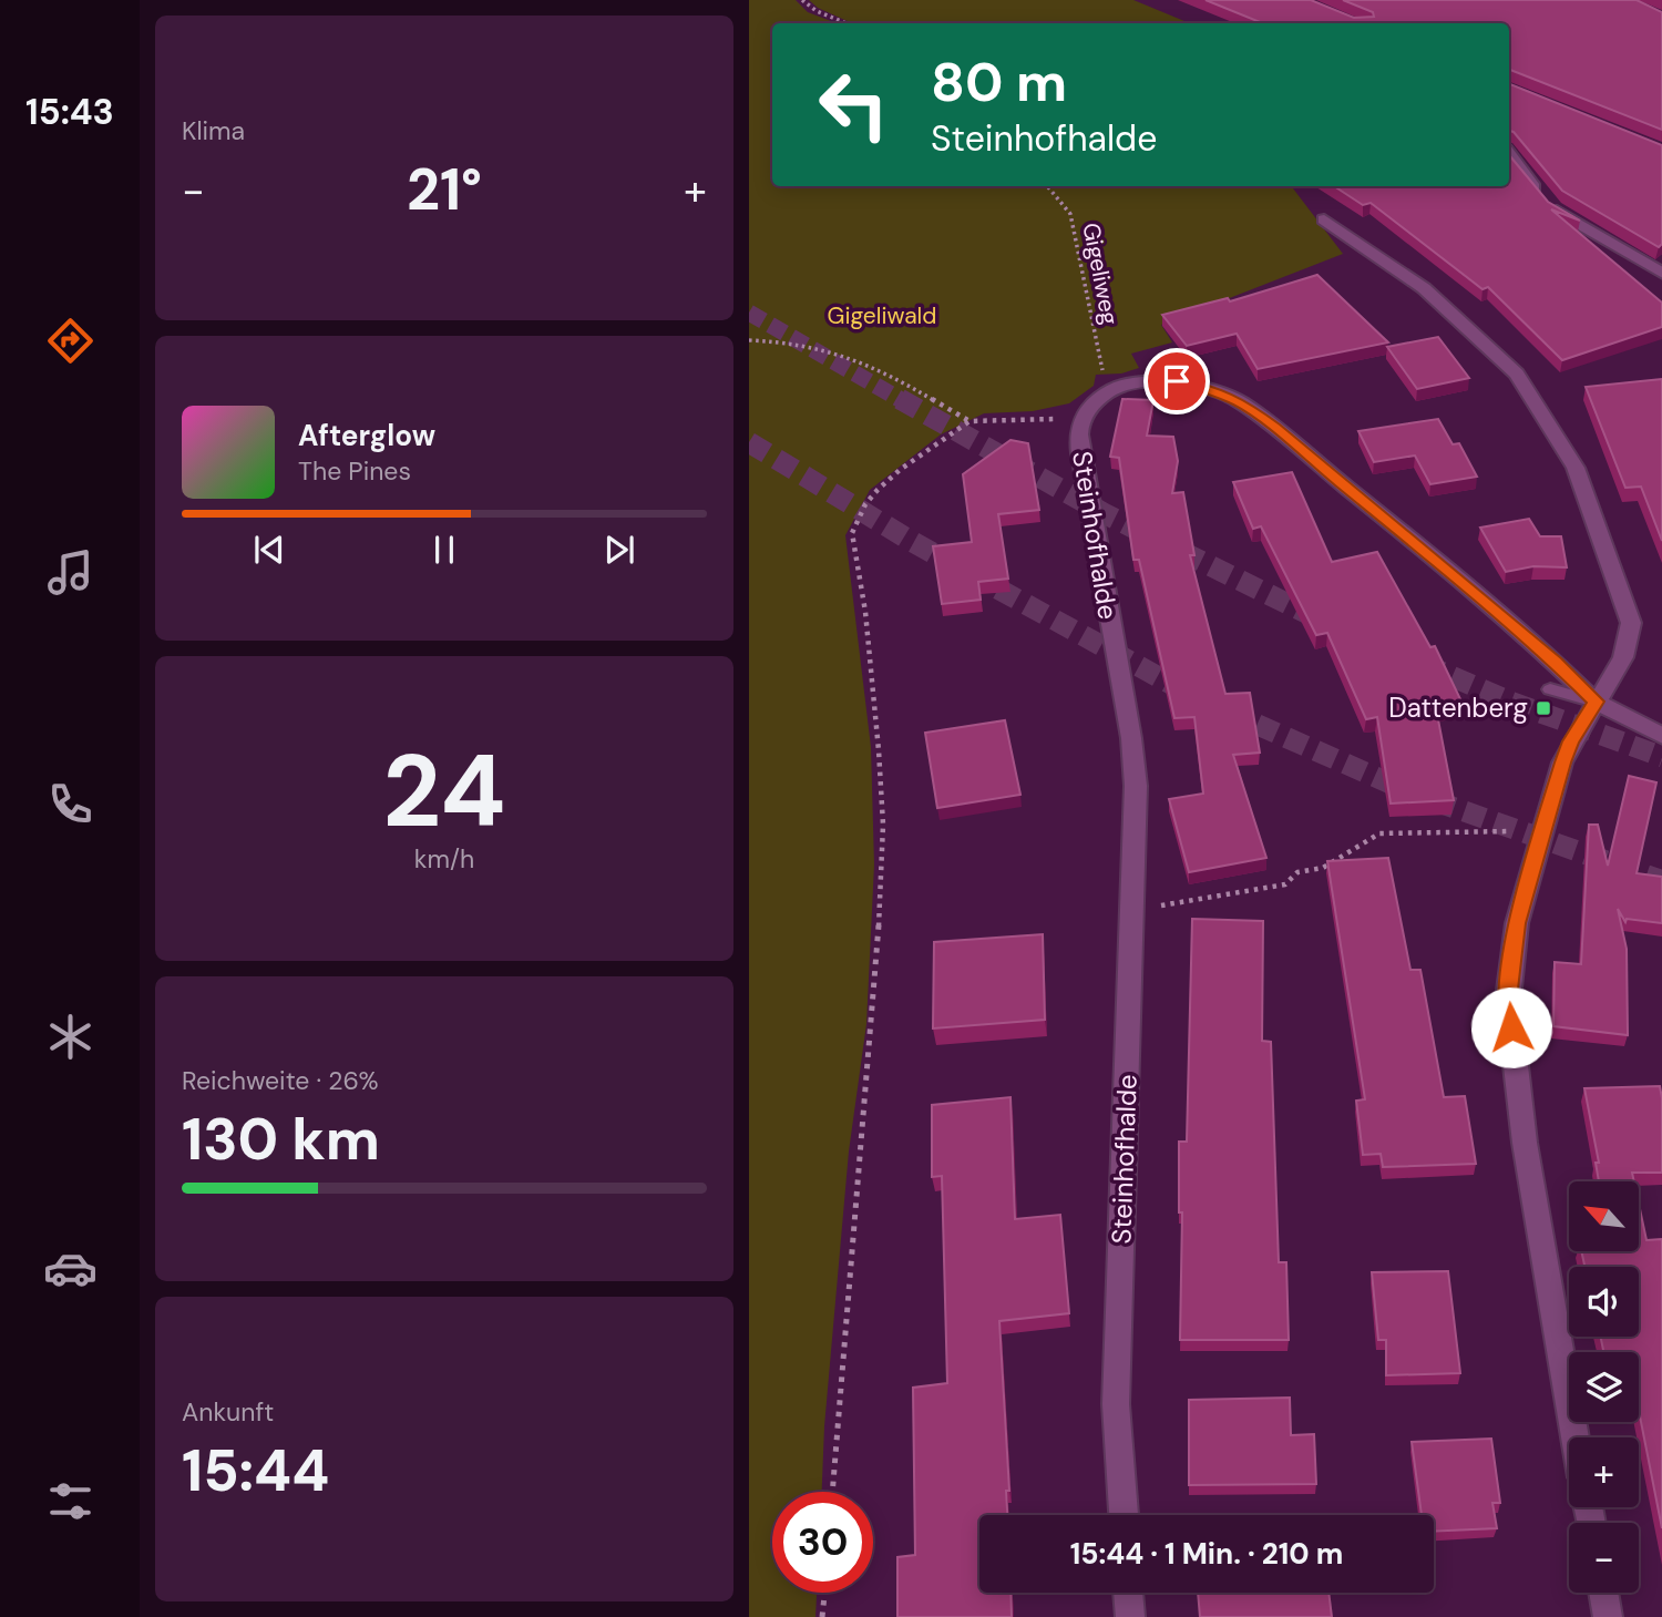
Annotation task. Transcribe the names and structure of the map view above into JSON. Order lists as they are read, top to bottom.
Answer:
{
  "streets": {
    "street": ["Steinhofhalde"],
    "path": ["Gigeliweg"]
  },
  "parks": ["Gigeliwald"],
  "places": {
    "transit": ["Dattenberg"]
  },
  "north": "top left",
  "page": {
    "tabs": "15:43",
    "tile": [
      "Klima",
      ["24", "km/h"],
      ["Reichweite · 26%", "130 km"],
      ["Ankunft", "15:44"]
    ],
    "turn": ["80 m", "Steinhofhalde"],
    "heat": ["−", "21°", "+"],
    "song": ["Afterglow", "The Pines"],
    "map_buttons": ["+", "−"],
    "limit": "30",
    "trip": "15:44 · 1 Min. · 210 m"
  }
}
